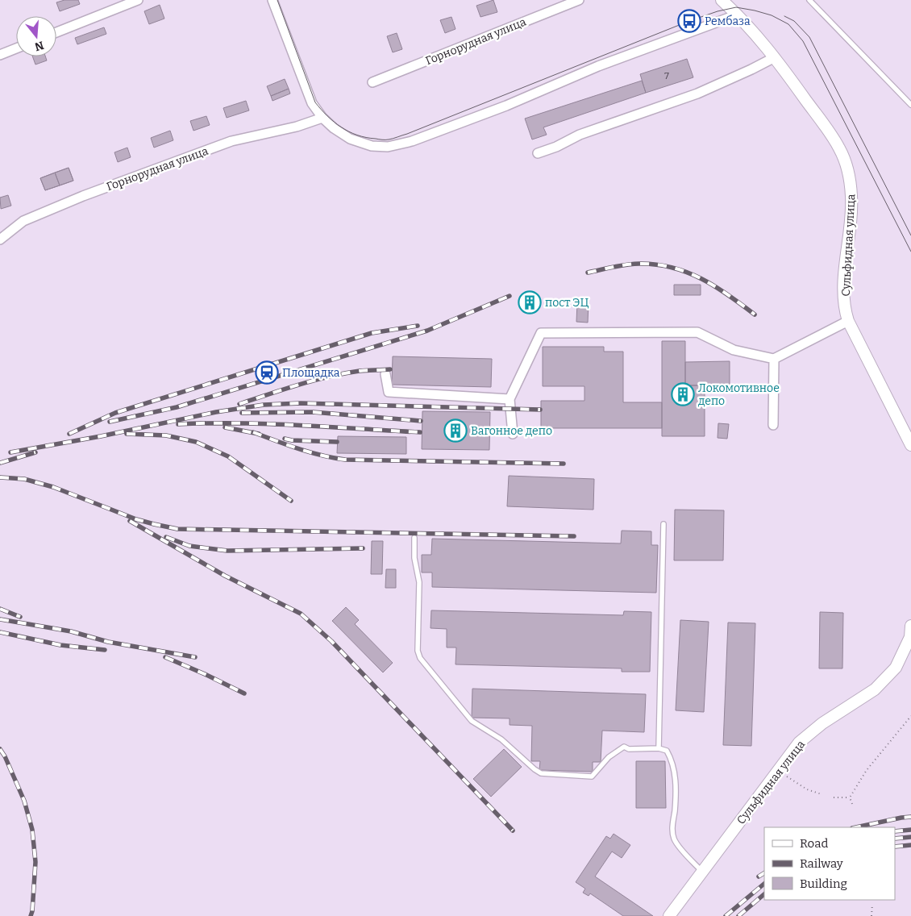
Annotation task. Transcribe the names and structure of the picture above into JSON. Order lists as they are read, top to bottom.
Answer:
{
  "streets": {
    "street": ["Горнорудная улица", "Сульфидная улица"]
  },
  "places": {
    "bus stop": ["Рембаза"],
    "building": ["пост ЭЦ", "Локомотивное депо", "Вагонное депо"],
    "station": ["Площадка"]
  },
  "house_numbers": ["7"],
  "legend": ["Road", "Railway", "Building"],
  "north": "bottom"
}
